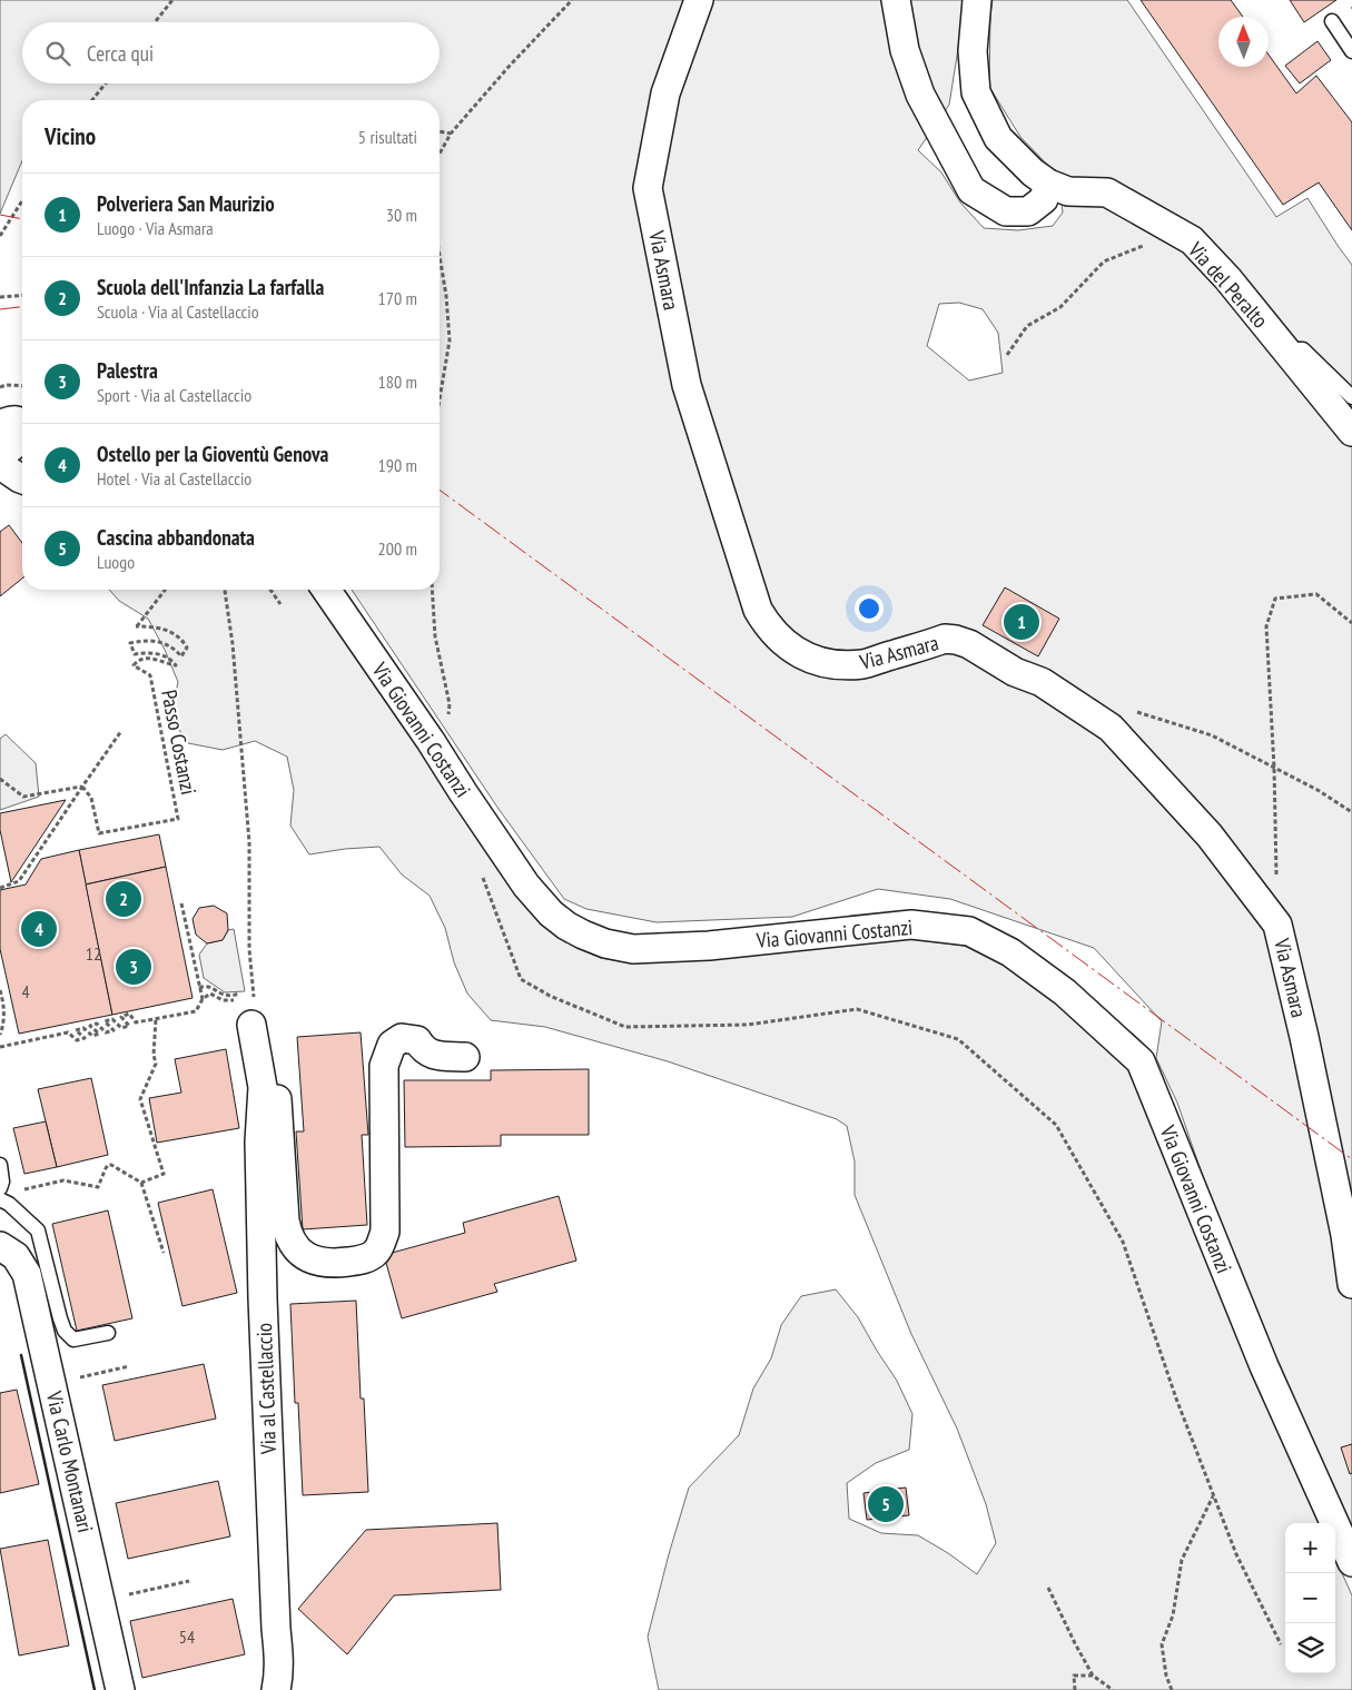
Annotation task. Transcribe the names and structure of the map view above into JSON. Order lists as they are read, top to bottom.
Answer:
{
  "streets": {
    "street": [
      "Via Asmara",
      "Via del Peralto",
      "Via Giovanni Costanzi",
      "Via al Castellaccio",
      "Via Carlo Montanari"
    ],
    "path": ["Passo Costanzi"]
  },
  "house_numbers": ["12", "4", "54"],
  "north": "top",
  "page": {
    "search": "Cerca qui",
    "heading": ["Vicino", "5 risultati"],
    "list": [
      {
        "mark": "1",
        "name": "Polveriera San Maurizio",
        "note": "Luogo · Via Asmara",
        "value": "30 m"
      },
      {
        "mark": "2",
        "name": "Scuola dell'Infanzia La farfalla",
        "note": "Scuola · Via al Castellaccio",
        "value": "170 m"
      },
      {
        "mark": "3",
        "name": "Palestra",
        "note": "Sport · Via al Castellaccio",
        "value": "180 m"
      },
      {
        "mark": "4",
        "name": "Ostello per la Gioventù Genova",
        "note": "Hotel · Via al Castellaccio",
        "value": "190 m"
      },
      {
        "mark": "5",
        "name": "Cascina abbandonata",
        "note": "Luogo",
        "value": "200 m"
      }
    ],
    "pins": [
      "1",
      "2",
      "4",
      "3",
      "5"
    ],
    "map_buttons": ["+", "−"]
  }
}
